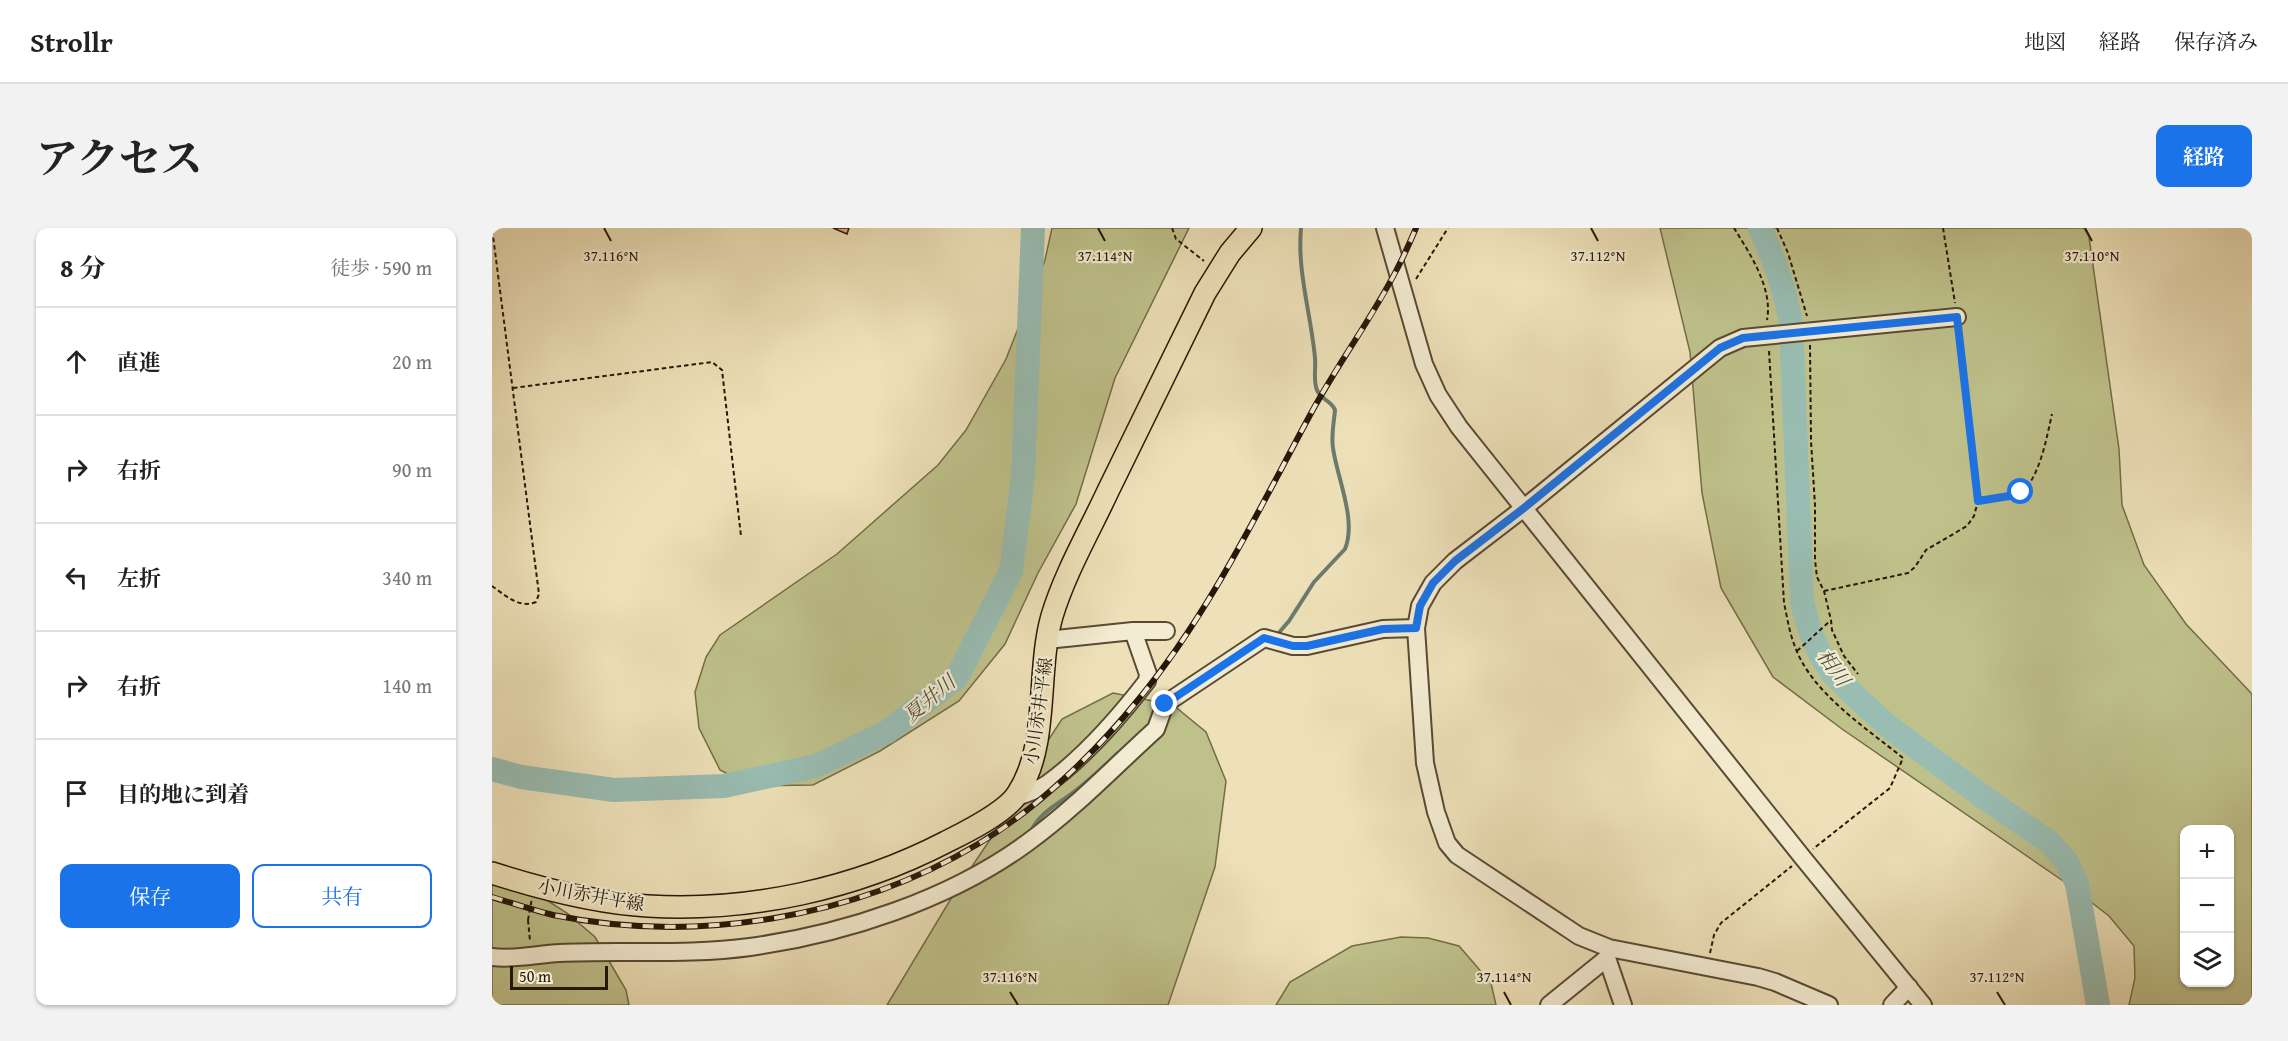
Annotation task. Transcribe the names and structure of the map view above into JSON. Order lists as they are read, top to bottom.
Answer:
{
  "streets": {
    "main road": ["小川赤井平線"]
  },
  "water": ["相川", "夏井川"],
  "scale_bar": "50 m",
  "page": {
    "header": "Strollr",
    "nav": ["地図", "経路", "保存済み"],
    "title": "アクセス",
    "buttons": [
      "経路",
      ["保存", "共有"]
    ],
    "heading": ["8 分", "徒歩 · 590 m"],
    "list": [
      ["直進", "20 m"],
      ["右折", "90 m"],
      ["左折", "340 m"],
      ["右折", "140 m"],
      "目的地に到着"
    ],
    "map_buttons": ["+", "−"],
    "scale": "50 m"
  },
  "coordinates": [
    "37.116°N",
    "37.114°N",
    "37.112°N",
    "37.110°N"
  ]
}
